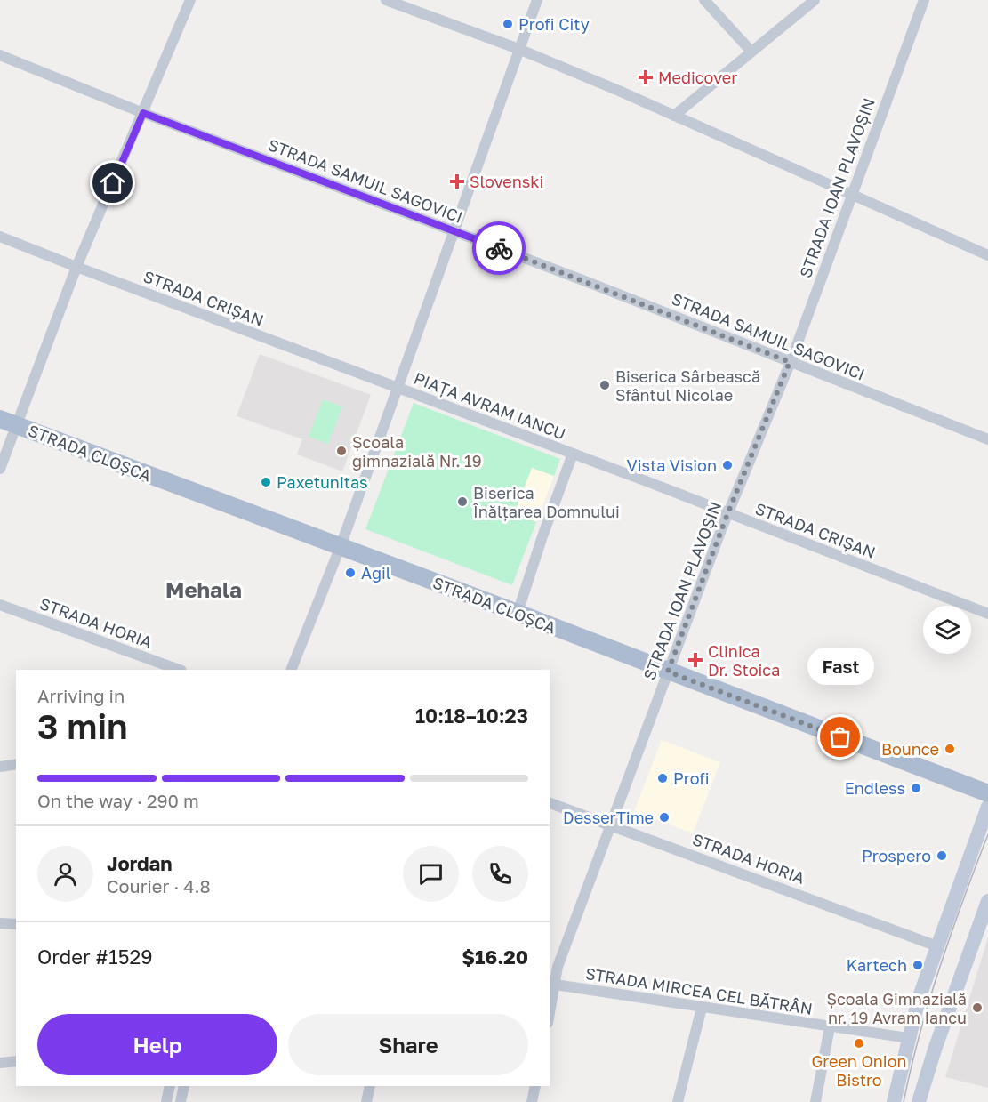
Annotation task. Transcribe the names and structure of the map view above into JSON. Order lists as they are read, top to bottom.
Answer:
{
  "streets": {
    "main road": ["STRADA CLOȘCA"],
    "street": [
      "STRADA SAMUIL SAGOVICI",
      "STRADA IOAN PLAVOȘIN",
      "STRADA CRIȘAN",
      "PIAȚA AVRAM IANCU",
      "STRADA HORIA",
      "STRADA MIRCEA CEL BĂTRÂN"
    ]
  },
  "crossings": [
    ["STRADA SAMUIL SAGOVICI", "STRADA IOAN PLAVOȘIN"],
    ["STRADA IOAN PLAVOȘIN", "STRADA CRIȘAN"],
    ["STRADA IOAN PLAVOȘIN", "STRADA CLOȘCA"],
    ["STRADA IOAN PLAVOȘIN", "STRADA HORIA"],
    ["STRADA IOAN PLAVOȘIN", "STRADA MIRCEA CEL BĂTRÂN"],
    ["STRADA CRIȘAN", "PIAȚA AVRAM IANCU"],
    ["PIAȚA AVRAM IANCU", "STRADA CLOȘCA"]
  ],
  "districts": ["Mehala"],
  "places": {
    "other": [
      "Profi City",
      "Biserica Sârbească Sfântul Nicolae",
      "Școala gimnazială Nr. 19",
      "Vista Vision",
      "Paxetunitas",
      "Biserica Înălțarea Domnului",
      "Agil",
      "Fast",
      "Bounce",
      "Profi",
      "Endless",
      "DesserTime",
      "Prospero",
      "Kartech",
      "Școala Gimnazială nr. 19 Avram Iancu",
      "Green Onion Bistro"
    ],
    "health": ["Medicover", "Slovenski", "Clinica Dr. Stoica"]
  },
  "page": {
    "bubble": "Fast",
    "heading": ["3 min", "Arriving in", "10:18–10:23"],
    "panel": [
      "Jordan",
      "Courier · 4.8",
      "Order #1529",
      "$16.20"
    ],
    "bar": "On the way · 290 m",
    "buttons": ["Help", "Share"]
  }
}
